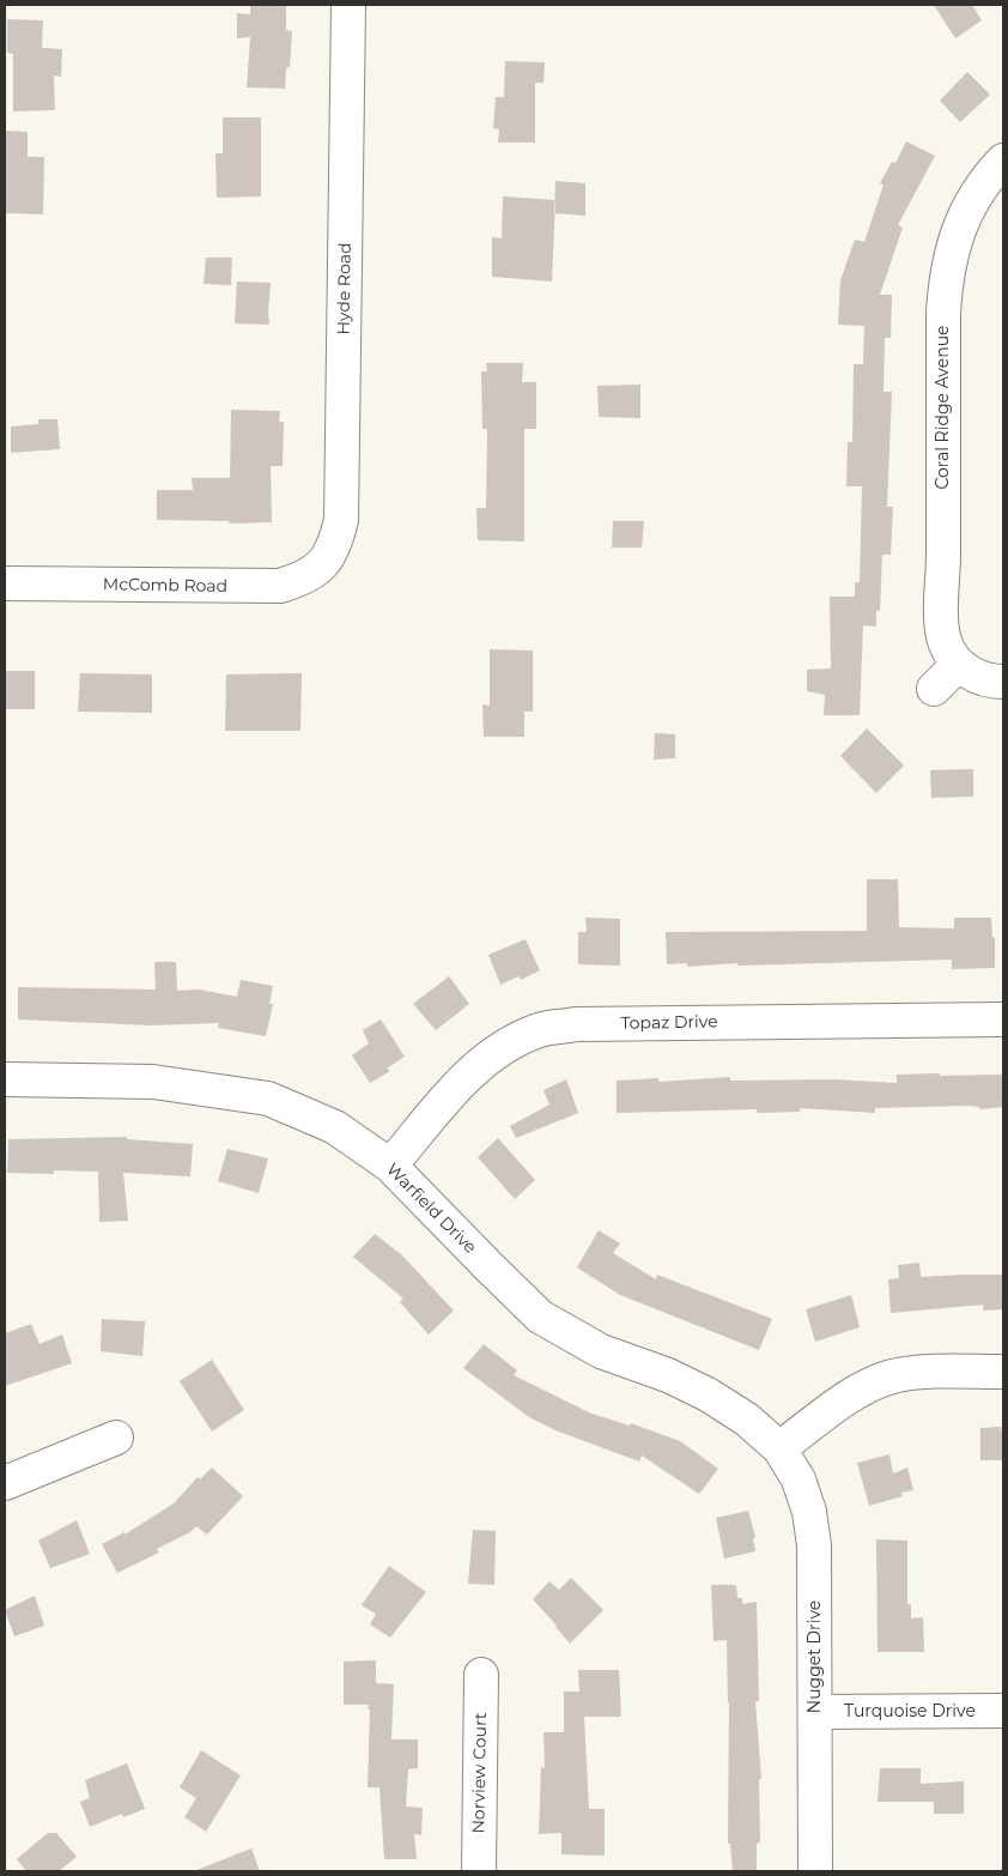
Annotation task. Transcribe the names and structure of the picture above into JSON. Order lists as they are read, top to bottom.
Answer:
{
  "streets": {
    "street": [
      "Hyde Road",
      "Coral Ridge Avenue",
      "McComb Road",
      "Topaz Drive",
      "Warfield Drive",
      "Nugget Drive",
      "Turquoise Drive",
      "Norview Court"
    ]
  },
  "crossings": [
    ["Hyde Road", "McComb Road"],
    ["Topaz Drive", "Warfield Drive"],
    ["Warfield Drive", "Nugget Drive"],
    ["Nugget Drive", "Turquoise Drive"]
  ]
}
